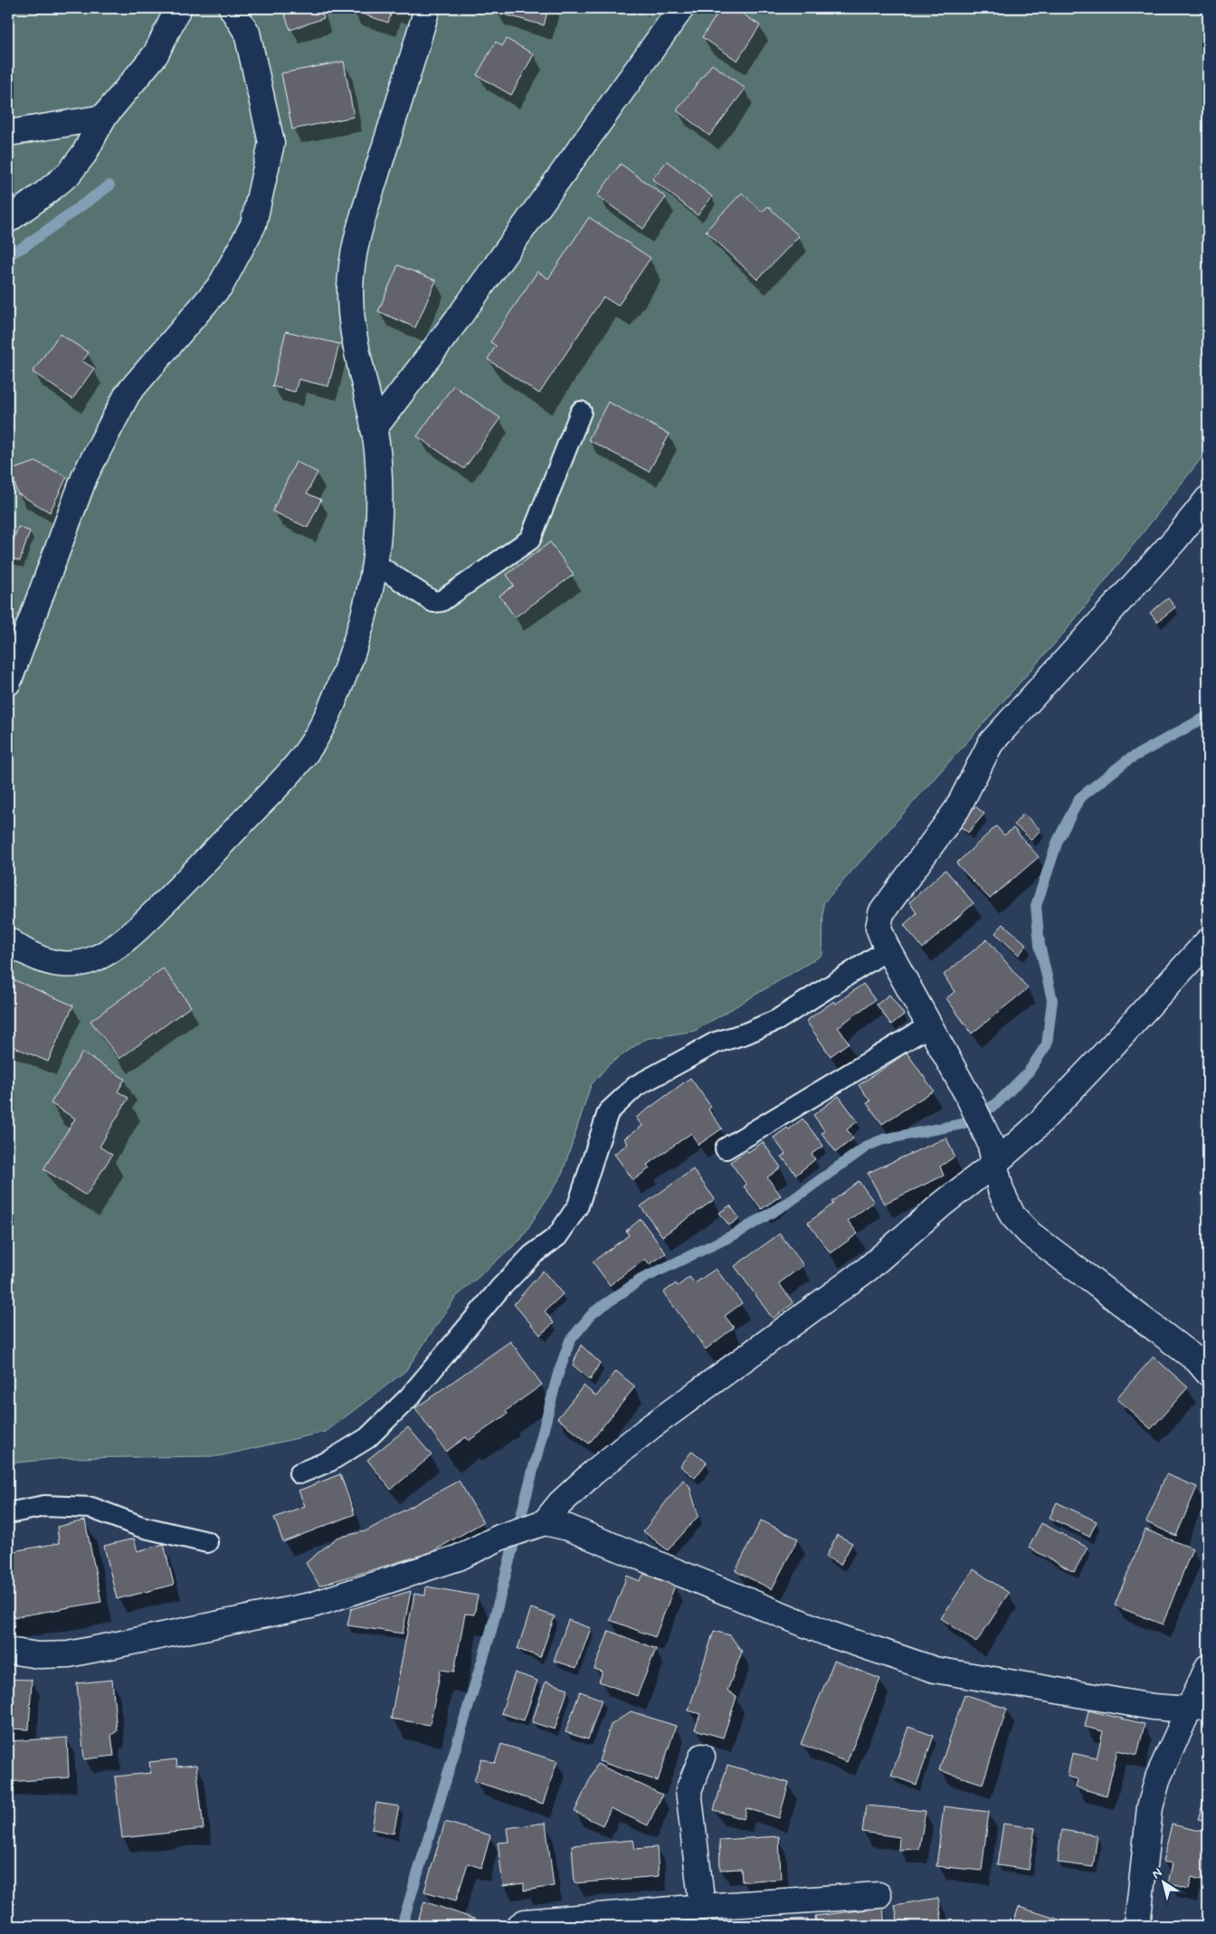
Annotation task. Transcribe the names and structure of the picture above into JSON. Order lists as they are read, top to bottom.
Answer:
{
  "north": "top left"
}
